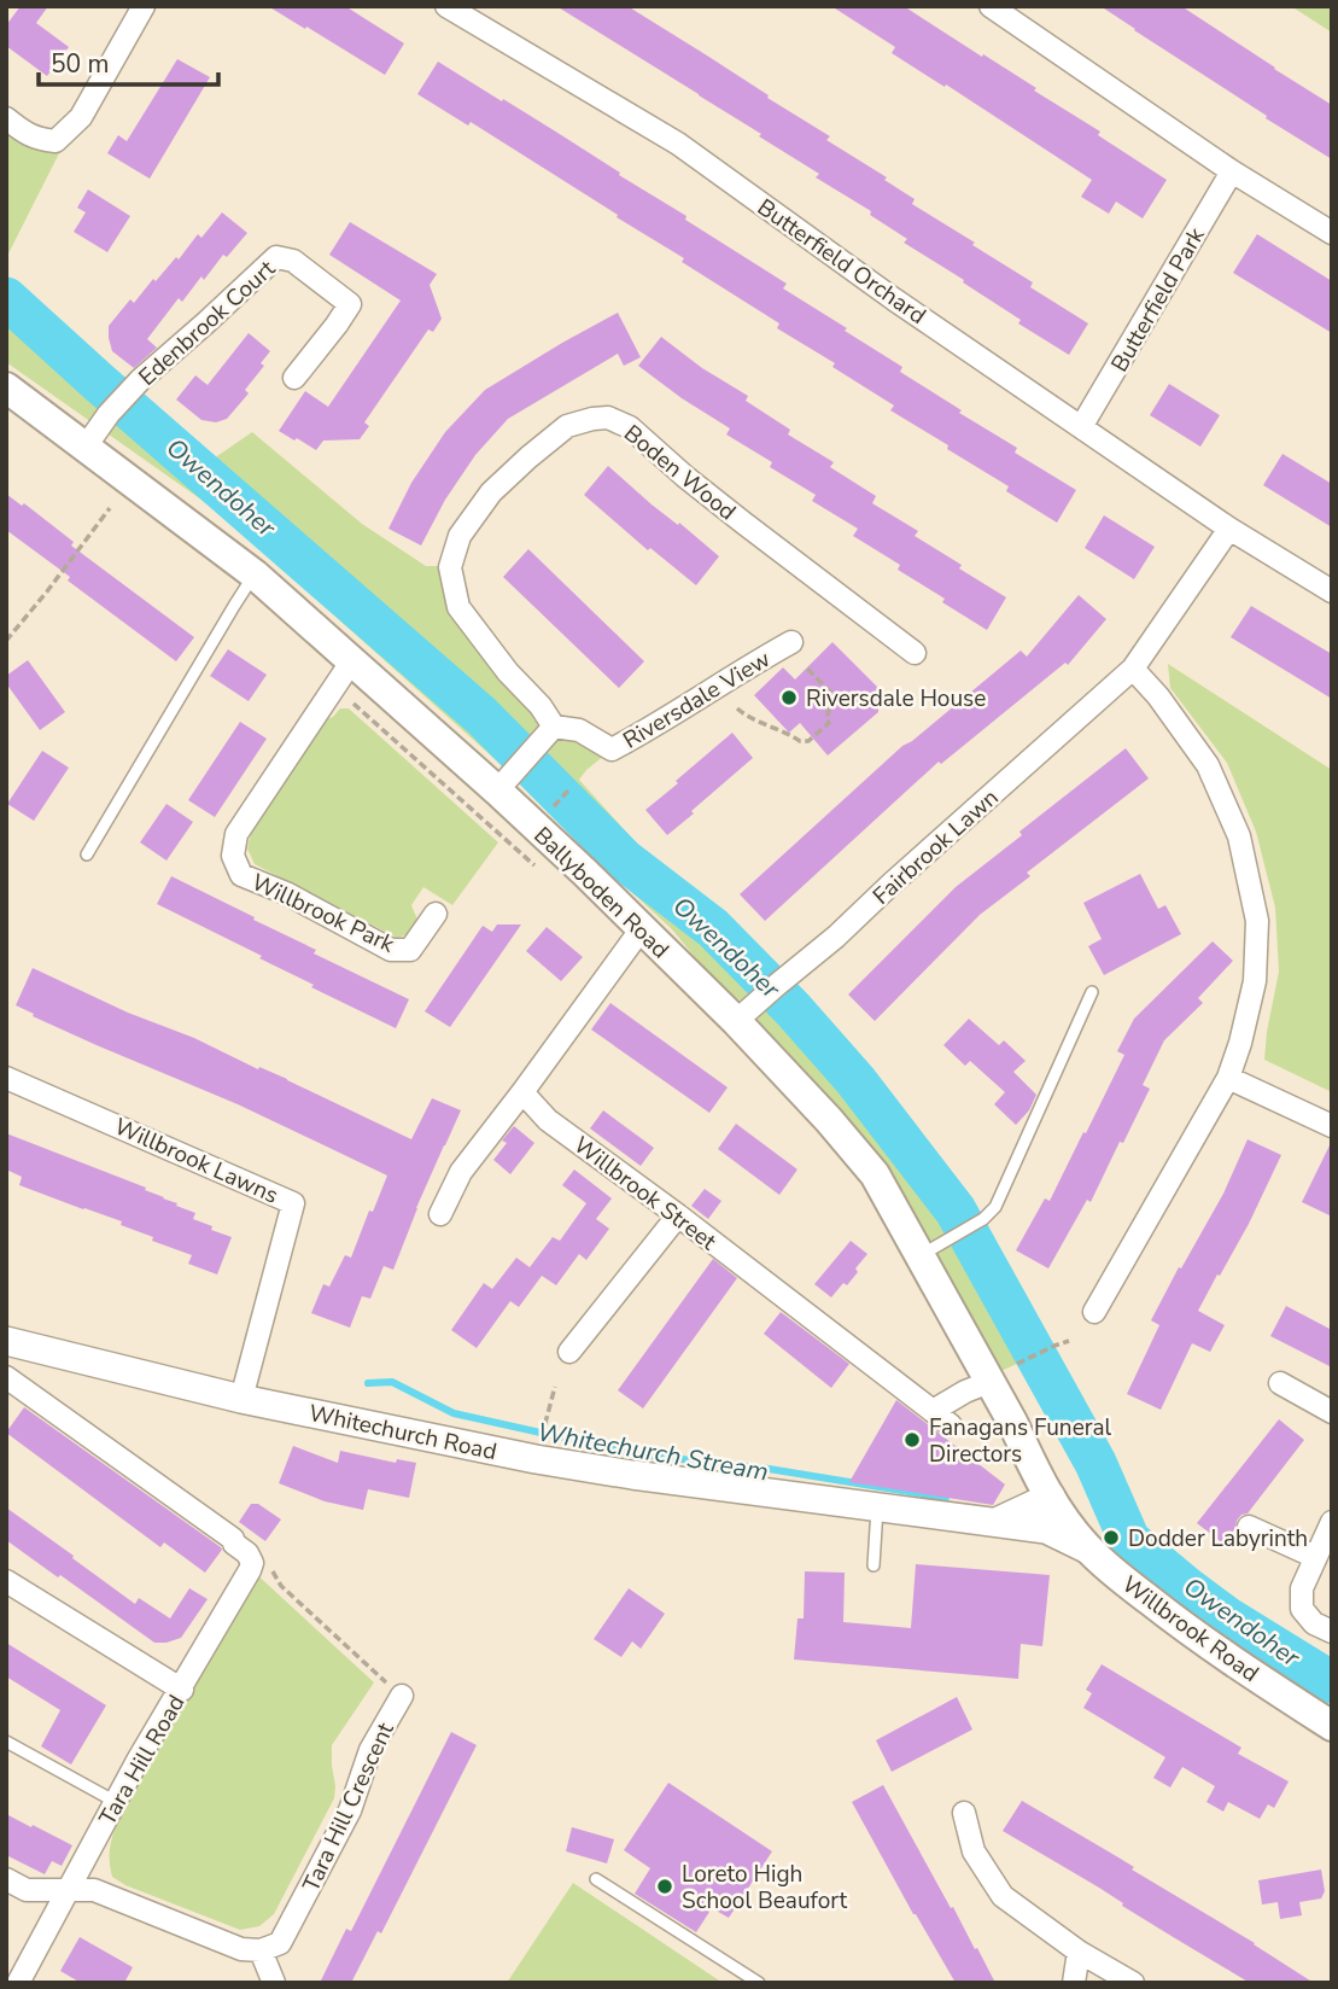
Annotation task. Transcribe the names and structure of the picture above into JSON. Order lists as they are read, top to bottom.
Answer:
{
  "streets": {
    "main road": ["Ballyboden Road", "Willbrook Road"],
    "street": [
      "Butterfield Orchard",
      "Butterfield Park",
      "Edenbrook Court",
      "Boden Wood",
      "Riversdale View",
      "Fairbrook Lawn",
      "Willbrook Park",
      "Willbrook Lawns",
      "Willbrook Street",
      "Whitechurch Road",
      "Tara Hill Road",
      "Tara Hill Crescent"
    ]
  },
  "crossings": [
    ["Butterfield Orchard", "Butterfield Park"],
    ["Butterfield Orchard", "Fairbrook Lawn"],
    ["Edenbrook Court", "Ballyboden Road"],
    ["Boden Wood", "Riversdale View"],
    ["Fairbrook Lawn", "Ballyboden Road"],
    ["Ballyboden Road", "Willbrook Park"],
    ["Ballyboden Road", "Willbrook Road"],
    ["Willbrook Lawns", "Whitechurch Road"],
    ["Whitechurch Road", "Willbrook Road"]
  ],
  "water": ["Owendoher", "Whitechurch Stream"],
  "places": [
    "Riversdale House",
    "Fanagans Funeral Directors",
    "Dodder Labyrinth",
    "Loreto High School Beaufort"
  ],
  "scale_bar": "50 m"
}
